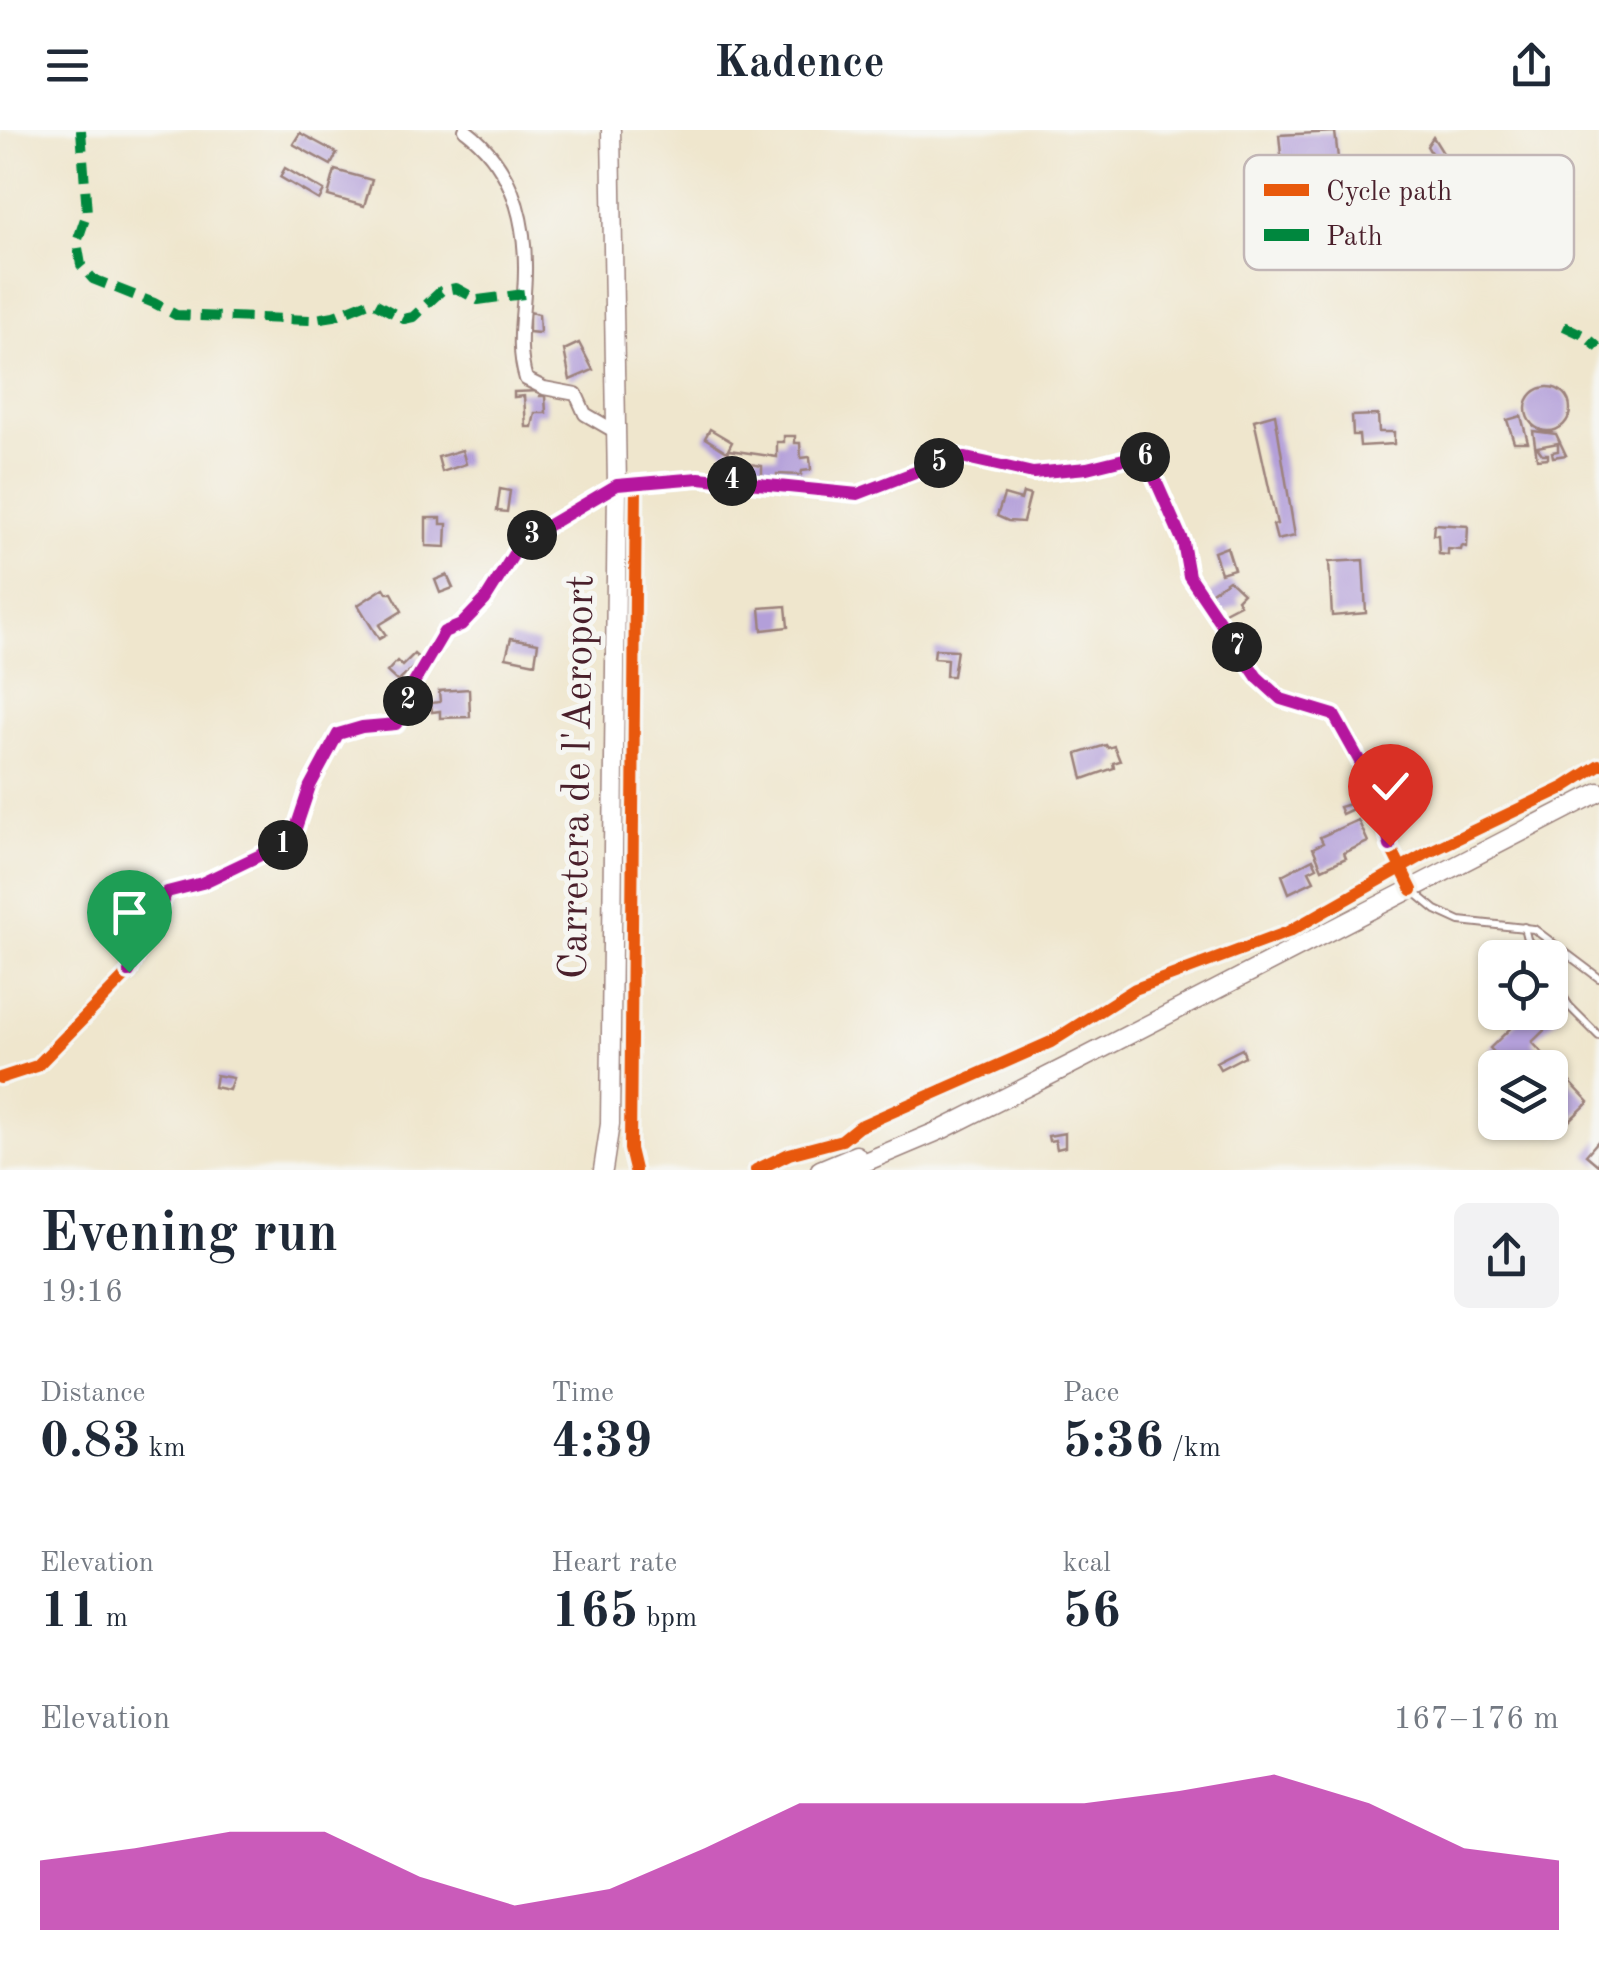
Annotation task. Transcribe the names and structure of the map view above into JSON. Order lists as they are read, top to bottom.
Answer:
{
  "streets": {
    "main road": ["Carretera de l'Aeroport"]
  },
  "legend": ["Cycle path", "Path"],
  "page": {
    "header": "Kadence",
    "pins": [
      "6",
      "5",
      "4",
      "3",
      "7",
      "2",
      "1"
    ],
    "heading": ["Evening run", "19:16"],
    "stats": [
      ["Distance", "0.83 km"],
      ["Time", "4:39"],
      ["Pace", "5:36 /km"],
      ["Elevation", "11 m"],
      ["Heart rate", "165 bpm"],
      ["kcal", "56"]
    ],
    "chart": ["Elevation", "167–176 m"]
  }
}
